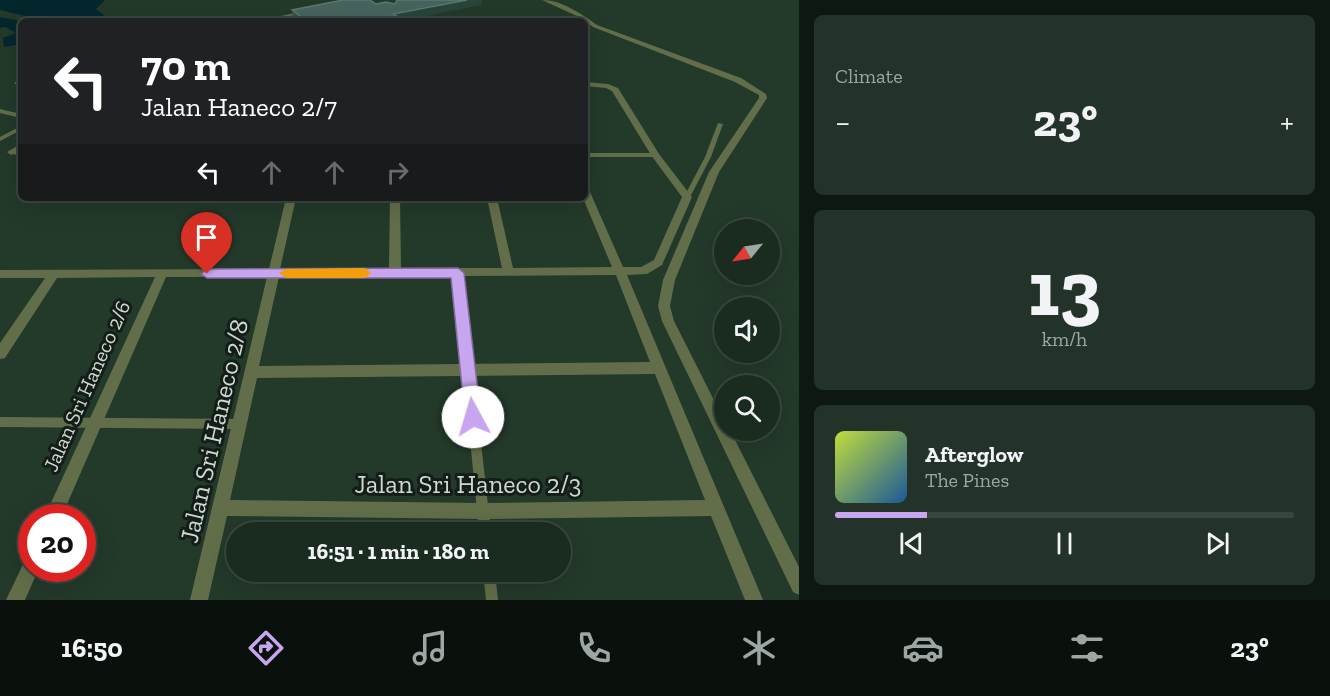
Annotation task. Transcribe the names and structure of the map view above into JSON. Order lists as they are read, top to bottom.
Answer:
{
  "streets": {
    "street": ["Jalan Sri Haneco 2/6", "Jalan Sri Haneco 2/8", "Jalan Sri Haneco 2/3"]
  },
  "crossings": [
    ["Jalan Sri Haneco 2/8", "Jalan Sri Haneco 2/3"]
  ],
  "north": "bottom left",
  "page": {
    "tile": [
      "Climate",
      ["13", "km/h"]
    ],
    "turn": ["70 m", "Jalan Haneco 2/7"],
    "heat": ["−", "23°", "+"],
    "song": ["Afterglow", "The Pines"],
    "limit": "20",
    "trip": "16:51 · 1 min · 180 m",
    "tabs": ["16:50", "23°"]
  }
}
